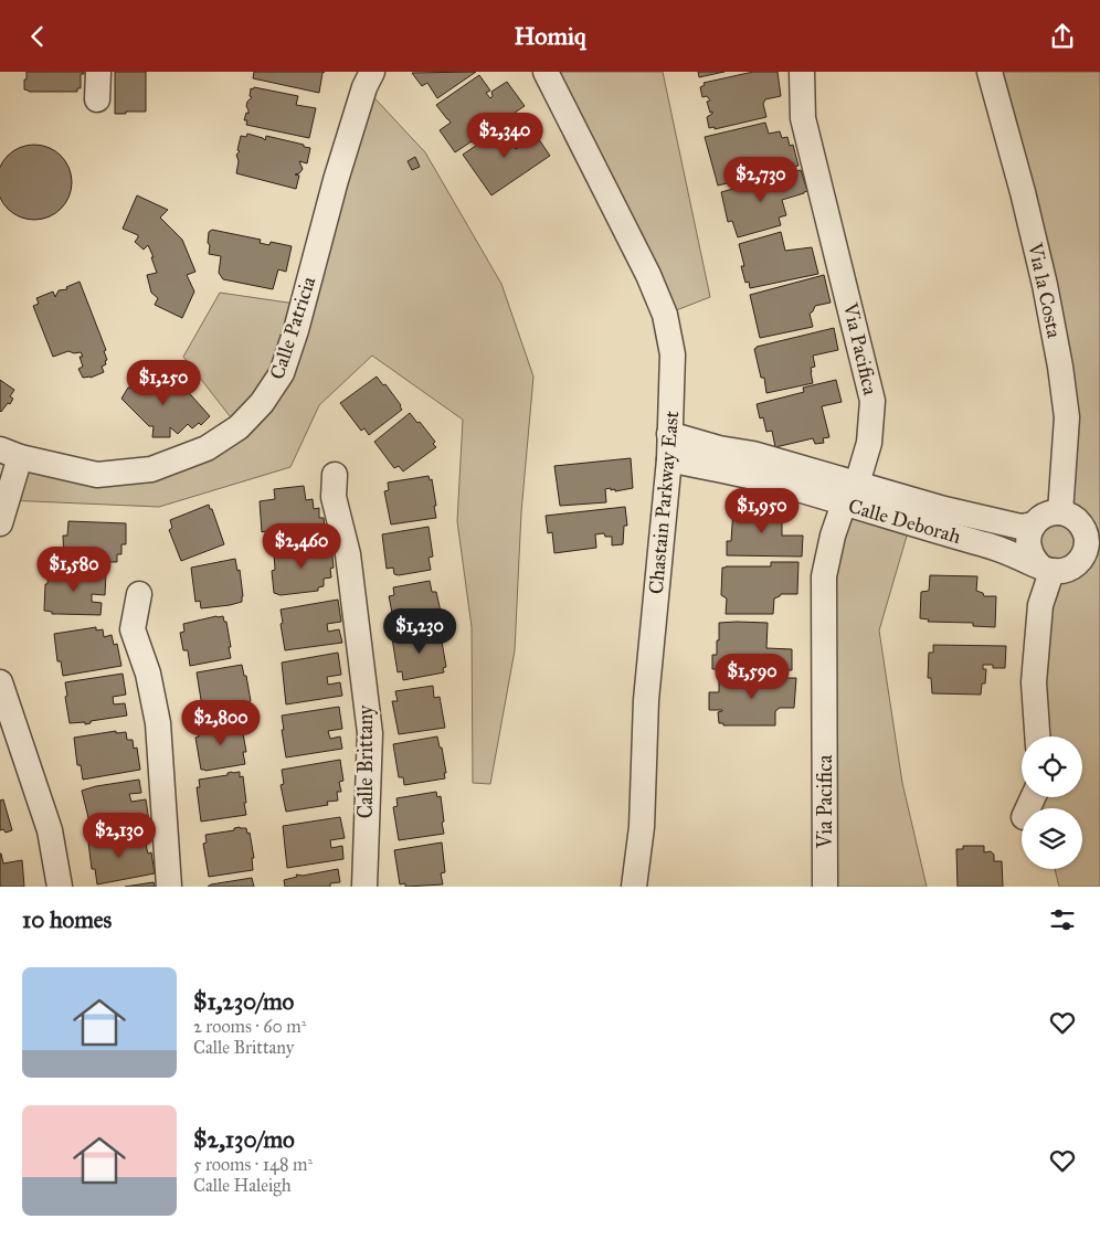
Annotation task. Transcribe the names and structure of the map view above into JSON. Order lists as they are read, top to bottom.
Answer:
{
  "streets": {
    "street": [
      "Via la Costa",
      "Calle Patricia",
      "Via Pacifica",
      "Chastain Parkway East",
      "Calle Deborah",
      "Calle Brittany"
    ]
  },
  "crossings": [
    ["Via la Costa", "Calle Deborah"],
    ["Via Pacifica", "Calle Deborah"],
    ["Chastain Parkway East", "Calle Deborah"]
  ],
  "page": {
    "header": "Homiq",
    "price": [
      "$2,340",
      "$2,730",
      "$1,250",
      "$1,950",
      "$2,460",
      "$1,580",
      "$1,230",
      "$1,590",
      "$2,800",
      "$2,130"
    ],
    "heading": "10 homes",
    "list": [
      {
        "name": "$1,230/mo",
        "note": "2 rooms · 60 m² · Calle Brittany"
      },
      {
        "name": "$2,130/mo",
        "note": "5 rooms · 148 m² · Calle Haleigh"
      }
    ]
  }
}
